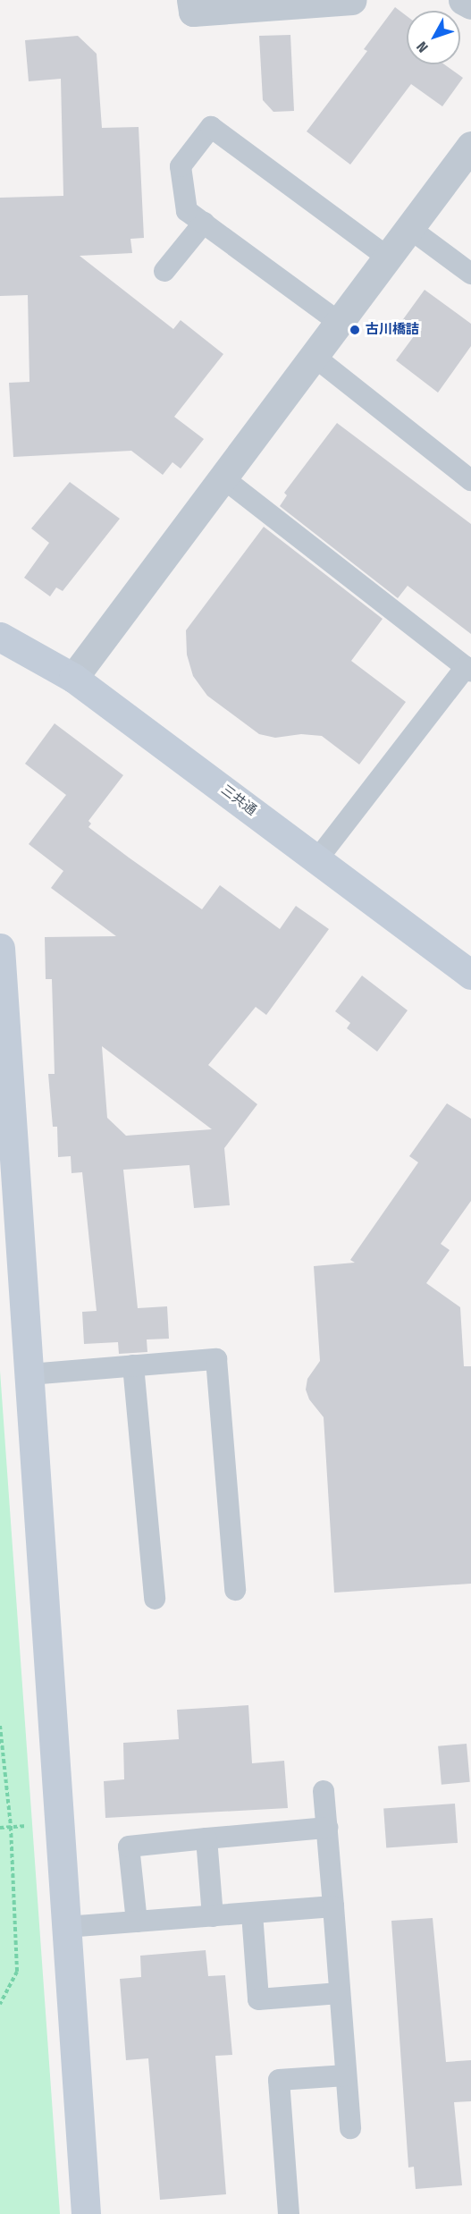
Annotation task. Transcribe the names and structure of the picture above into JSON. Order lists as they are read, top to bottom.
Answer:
{
  "streets": {
    "street": ["三共通"]
  },
  "places": ["古川橋詰"],
  "north": "bottom left"
}
